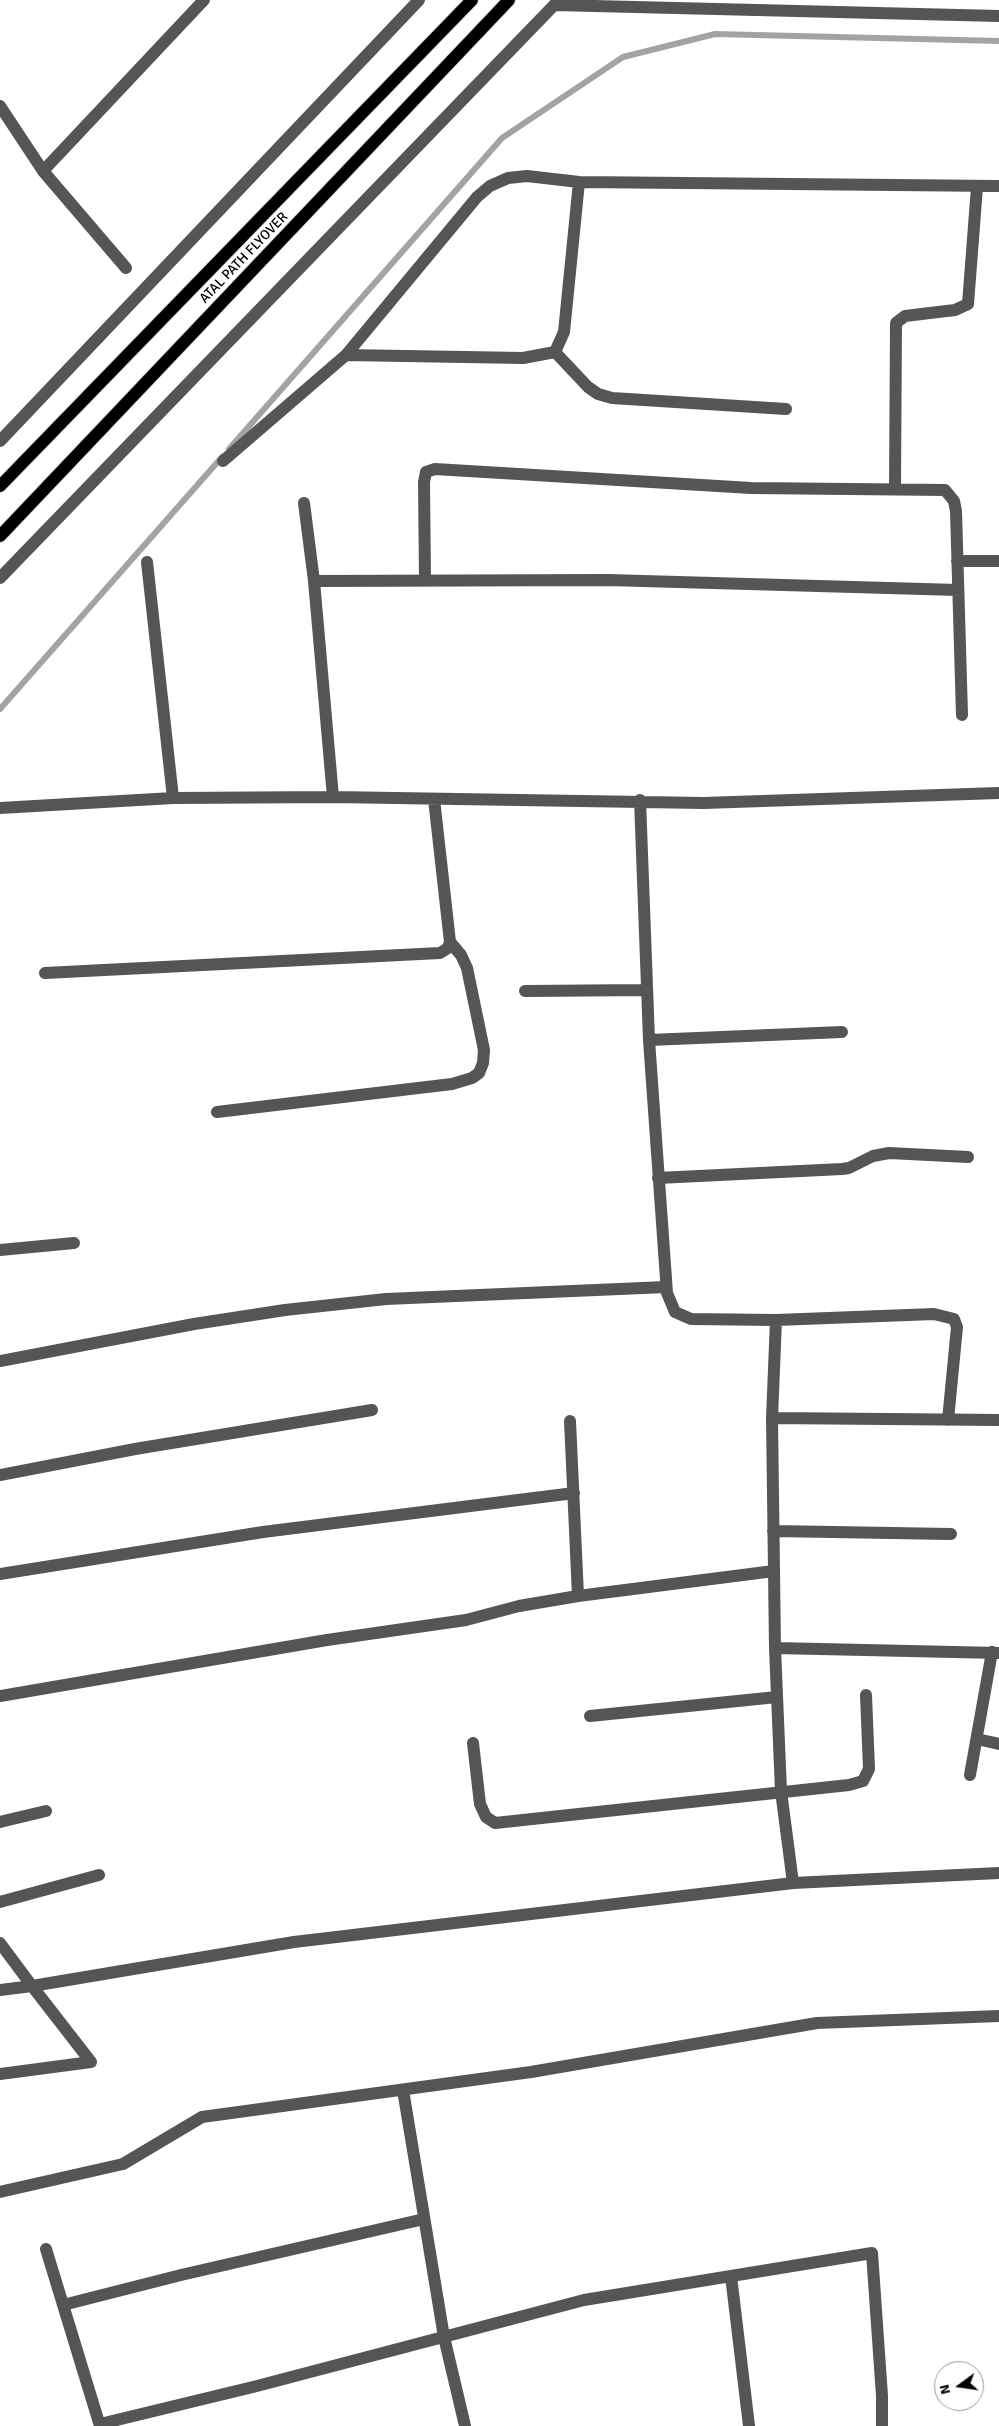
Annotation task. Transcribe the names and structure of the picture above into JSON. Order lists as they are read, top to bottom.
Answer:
{
  "streets": {
    "main road": ["ATAL PATH FLYOVER"]
  },
  "north": "left"
}
